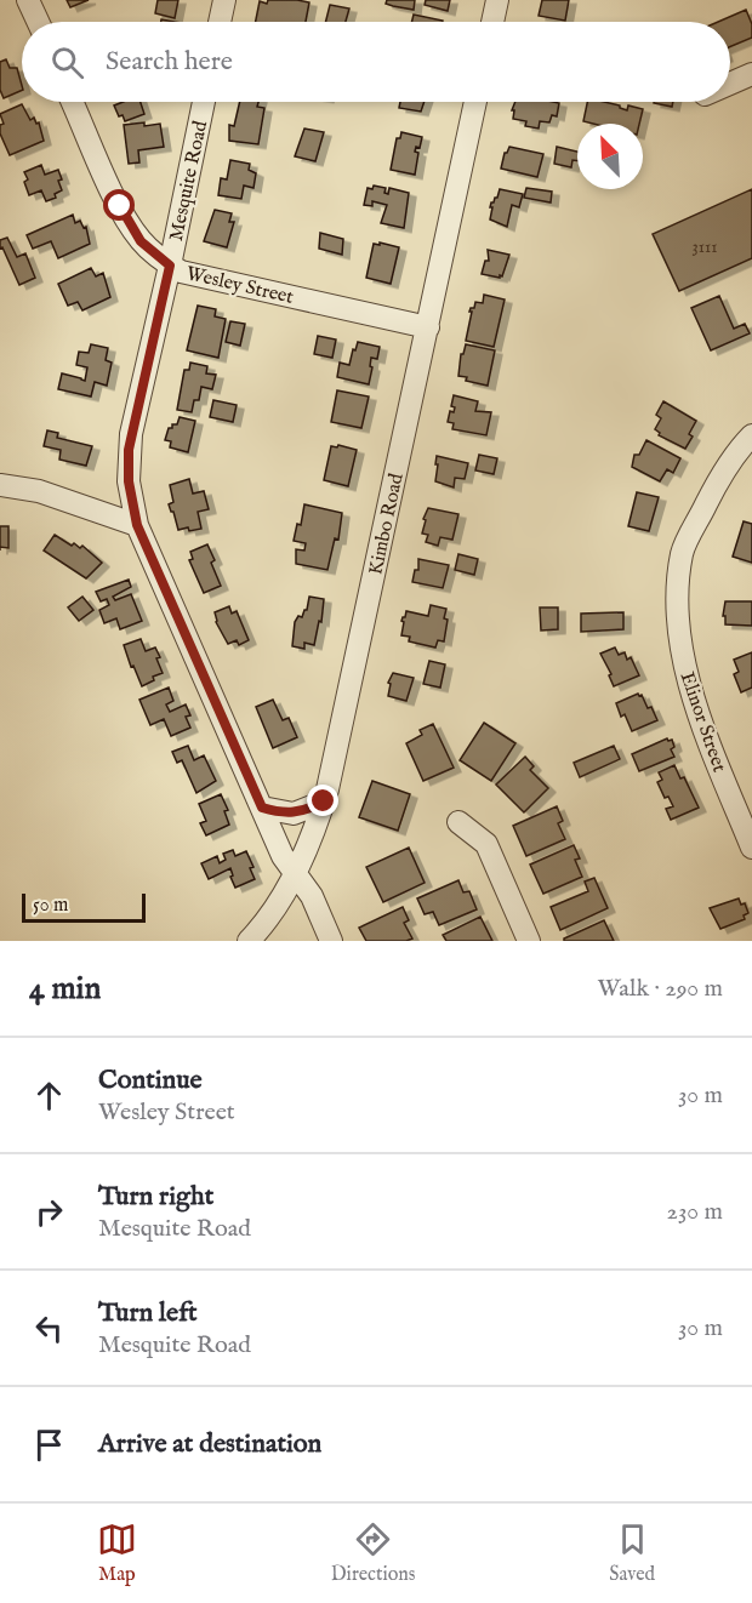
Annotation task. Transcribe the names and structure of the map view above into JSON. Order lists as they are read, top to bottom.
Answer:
{
  "streets": {
    "street": [
      "Mesquite Road",
      "Wesley Street",
      "Kimbo Road",
      "Elinor Street"
    ]
  },
  "crossings": [
    ["Mesquite Road", "Wesley Street"],
    ["Mesquite Road", "Kimbo Road"],
    ["Wesley Street", "Kimbo Road"]
  ],
  "house_numbers": ["3111"],
  "scale_bar": "50 m",
  "north": "top left",
  "page": {
    "search": "Search here",
    "scale": "50 m",
    "heading": ["4 min", "Walk · 290 m"],
    "list": [
      ["Continue", "Wesley Street", "30 m"],
      ["Turn right", "Mesquite Road", "230 m"],
      ["Turn left", "Mesquite Road", "30 m"],
      "Arrive at destination"
    ],
    "nav": ["Map", "Directions", "Saved"]
  }
}
